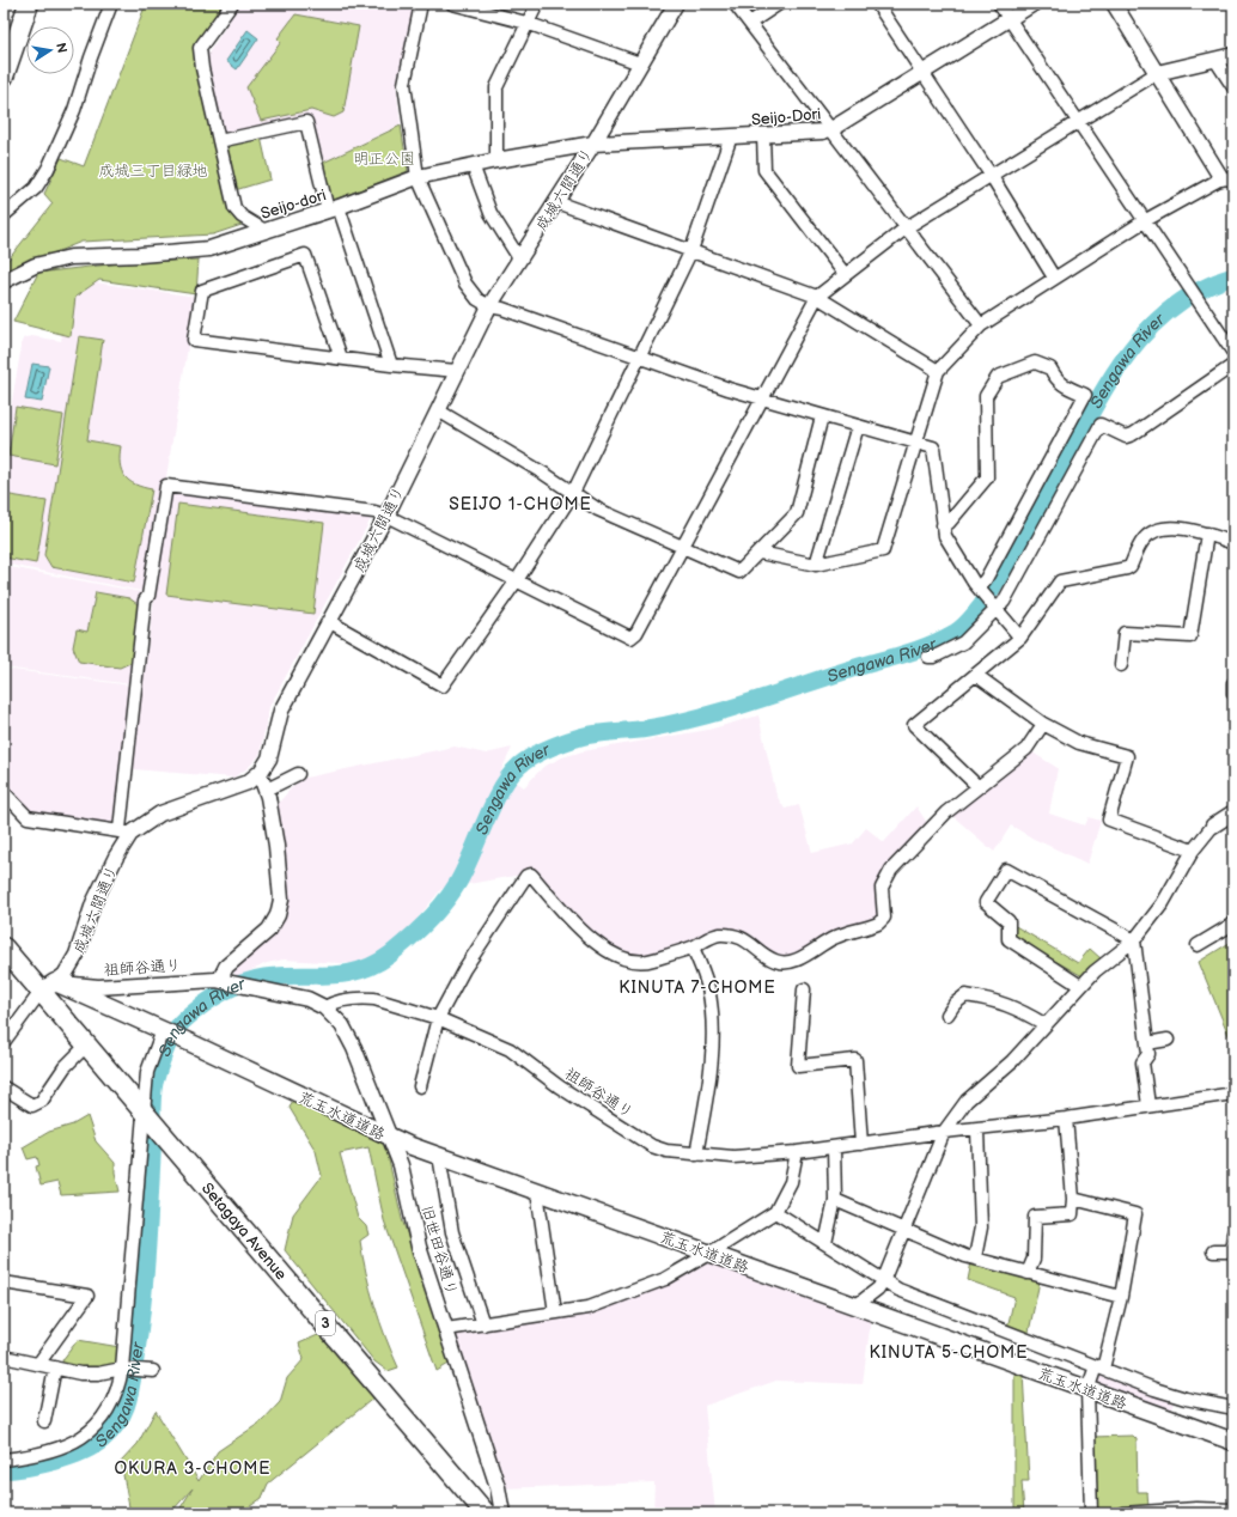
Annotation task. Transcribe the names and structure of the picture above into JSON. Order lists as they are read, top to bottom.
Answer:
{
  "streets": {
    "main road": ["荒玉水道道路", "Setagaya Avenue", "3"],
    "street": [
      "Seijo-Dori",
      "成城六間通り",
      "Seijo-dori",
      "祖師谷通り",
      "旧世田谷通り"
    ]
  },
  "crossings": [
    ["Seijo-Dori", "成城六間通り"],
    ["Seijo-Dori", "Seijo-dori"],
    ["成城六間通り", "Seijo-dori"],
    ["成城六間通り", "Setagaya Avenue"],
    ["祖師谷通り", "旧世田谷通り"],
    ["荒玉水道道路", "旧世田谷通り"]
  ],
  "districts": [
    "SEIJO 1-CHOME",
    "KINUTA 7-CHOME",
    "KINUTA 5-CHOME",
    "OKURA 3-CHOME"
  ],
  "water": ["Sengawa River"],
  "parks": ["明正公園", "成城三丁目緑地"],
  "north": "right"
}
